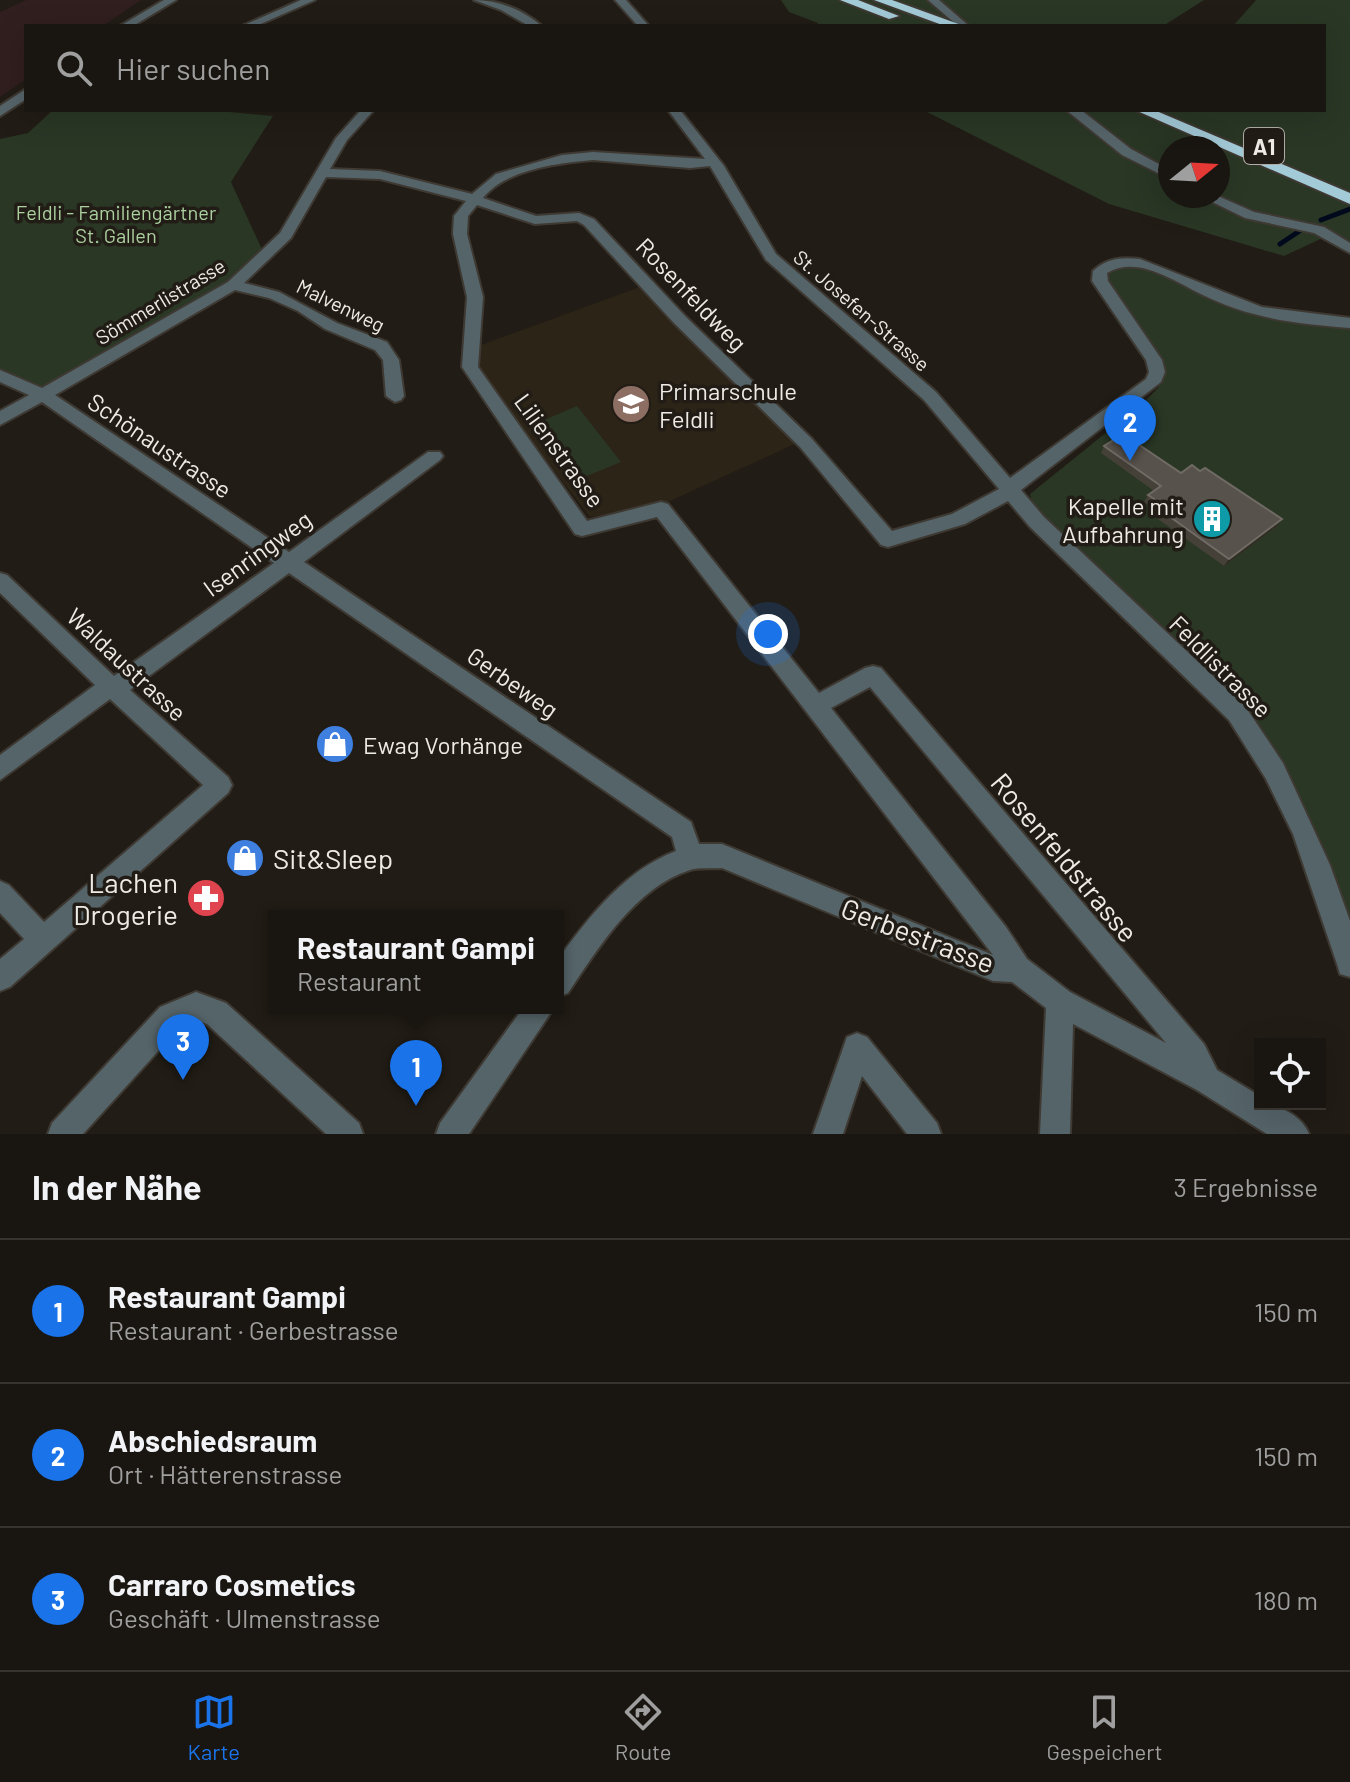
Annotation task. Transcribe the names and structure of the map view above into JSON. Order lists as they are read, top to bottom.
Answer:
{
  "streets": {
    "highway": ["A1"],
    "street": [
      "Rosenfeldweg",
      "Sömmerlistrasse",
      "Malvenweg",
      "St. Josefen-Strasse",
      "Schönaustrasse",
      "Lilienstrasse",
      "Isenringweg",
      "Waldaustrasse",
      "Feldlistrasse",
      "Gerbeweg",
      "Rosenfeldstrasse",
      "Gerbestrasse"
    ]
  },
  "crossings": [
    ["Rosenfeldweg", "Sömmerlistrasse"],
    ["Rosenfeldweg", "St. Josefen-Strasse"],
    ["Rosenfeldweg", "Lilienstrasse"],
    ["Rosenfeldweg", "Feldlistrasse"],
    ["Sömmerlistrasse", "Malvenweg"],
    ["Sömmerlistrasse", "Schönaustrasse"],
    ["St. Josefen-Strasse", "Feldlistrasse"],
    ["Schönaustrasse", "Isenringweg"],
    ["Schönaustrasse", "Gerbeweg"],
    ["Lilienstrasse", "Rosenfeldstrasse"],
    ["Lilienstrasse", "Gerbestrasse"],
    ["Isenringweg", "Waldaustrasse"],
    ["Isenringweg", "Gerbeweg"],
    ["Gerbeweg", "Gerbestrasse"],
    ["Rosenfeldstrasse", "Gerbestrasse"]
  ],
  "parks": ["Feldli - Familiengärtner St. Gallen"],
  "places": {
    "school or university": ["Primarschule Feldli"],
    "building": ["Kapelle mit Aufbahrung"],
    "shop": ["Ewag Vorhänge", "Sit&Sleep"],
    "pharmacy": ["Lachen Drogerie"]
  },
  "north": "right",
  "page": {
    "search": "Hier suchen",
    "pins": ["2", "3", "1"],
    "popup": ["Restaurant Gampi", "Restaurant"],
    "heading": ["In der Nähe", "3 Ergebnisse"],
    "list": [
      {
        "mark": "1",
        "name": "Restaurant Gampi",
        "note": "Restaurant · Gerbestrasse",
        "value": "150 m"
      },
      {
        "mark": "2",
        "name": "Abschiedsraum",
        "note": "Ort · Hätterenstrasse",
        "value": "150 m"
      },
      {
        "mark": "3",
        "name": "Carraro Cosmetics",
        "note": "Geschäft · Ulmenstrasse",
        "value": "180 m"
      }
    ],
    "nav": ["Karte", "Route", "Gespeichert"]
  }
}
